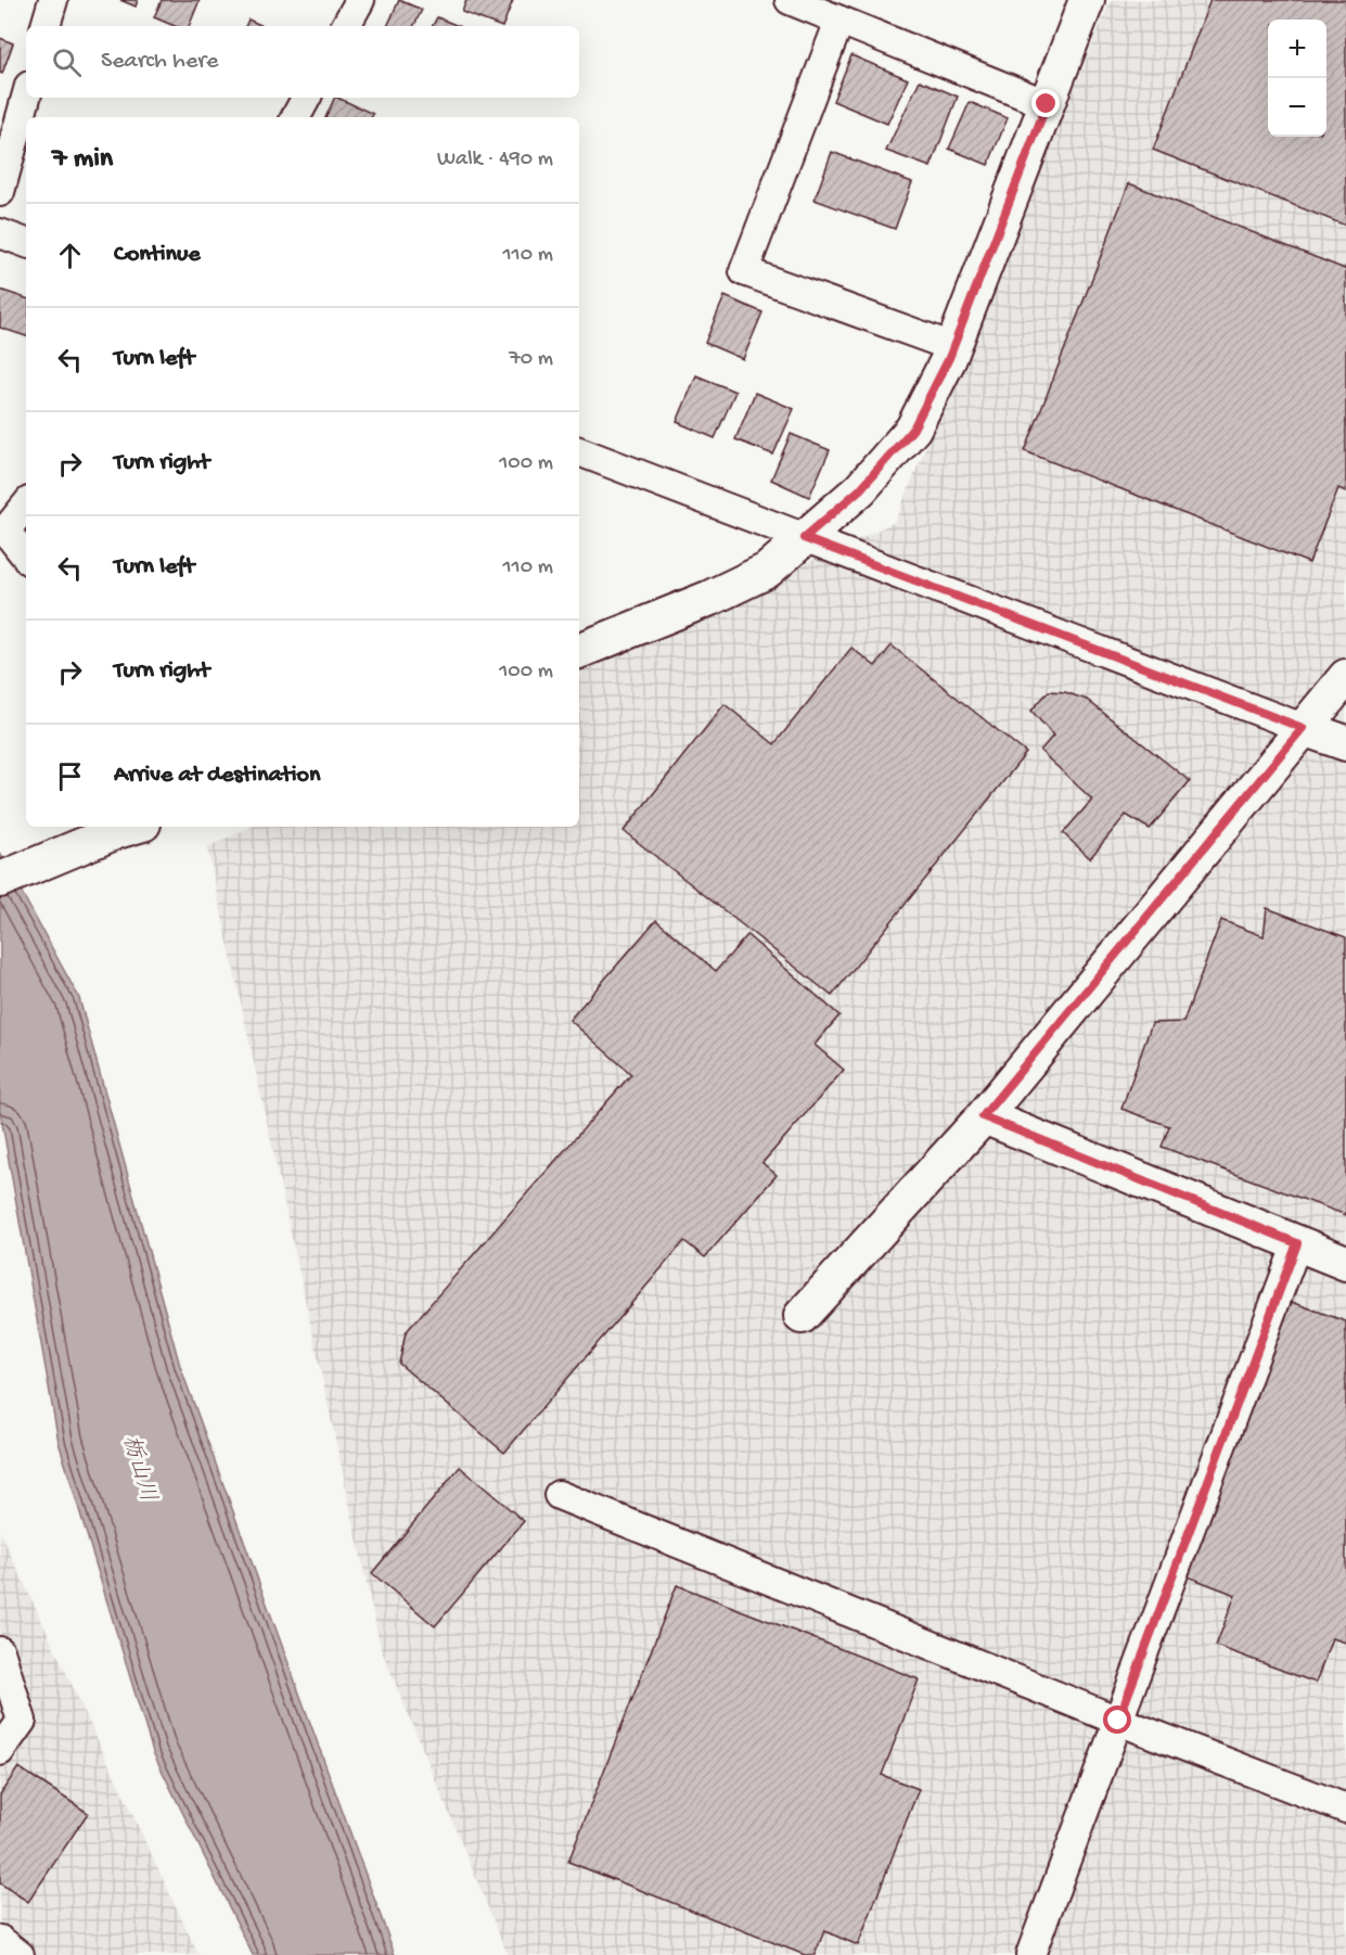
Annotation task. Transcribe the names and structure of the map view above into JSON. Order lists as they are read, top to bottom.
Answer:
{
  "water": ["栃山川"],
  "page": {
    "map_buttons": ["+", "−"],
    "search": "Search here",
    "heading": ["7 min", "Walk · 490 m"],
    "list": [
      ["Continue", "110 m"],
      ["Turn left", "70 m"],
      ["Turn right", "100 m"],
      ["Turn left", "110 m"],
      ["Turn right", "100 m"],
      "Arrive at destination"
    ]
  }
}
